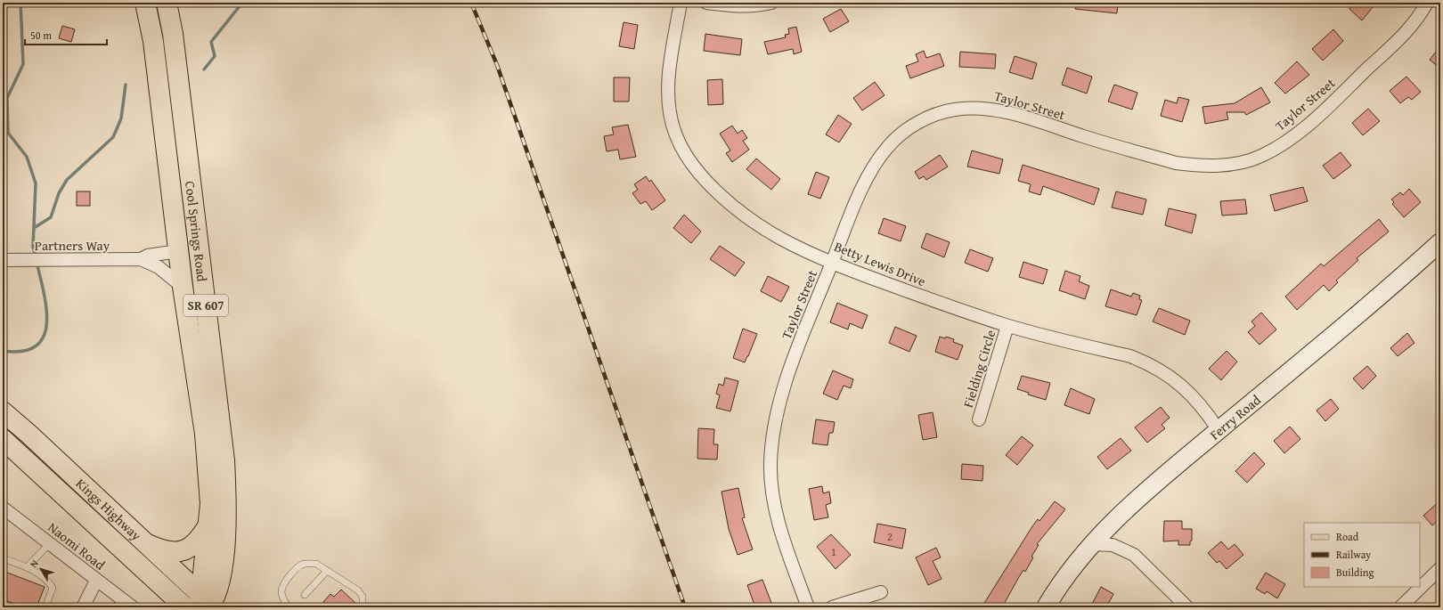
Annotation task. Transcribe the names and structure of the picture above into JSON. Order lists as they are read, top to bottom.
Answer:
{
  "streets": {
    "main road": [
      "Cool Springs Road",
      "SR 607",
      "Ferry Road",
      "Kings Highway"
    ],
    "street": [
      "Taylor Street",
      "Partners Way",
      "Betty Lewis Drive",
      "Fielding Circle",
      "Naomi Road"
    ]
  },
  "crossings": [
    ["Taylor Street", "Betty Lewis Drive"],
    ["Cool Springs Road", "Partners Way"],
    ["Cool Springs Road", "Kings Highway"],
    ["Betty Lewis Drive", "Fielding Circle"],
    ["Betty Lewis Drive", "Ferry Road"]
  ],
  "house_numbers": ["2", "1"],
  "legend": ["Road", "Railway", "Building"],
  "scale_bar": "50 m",
  "north": "top left"
}
